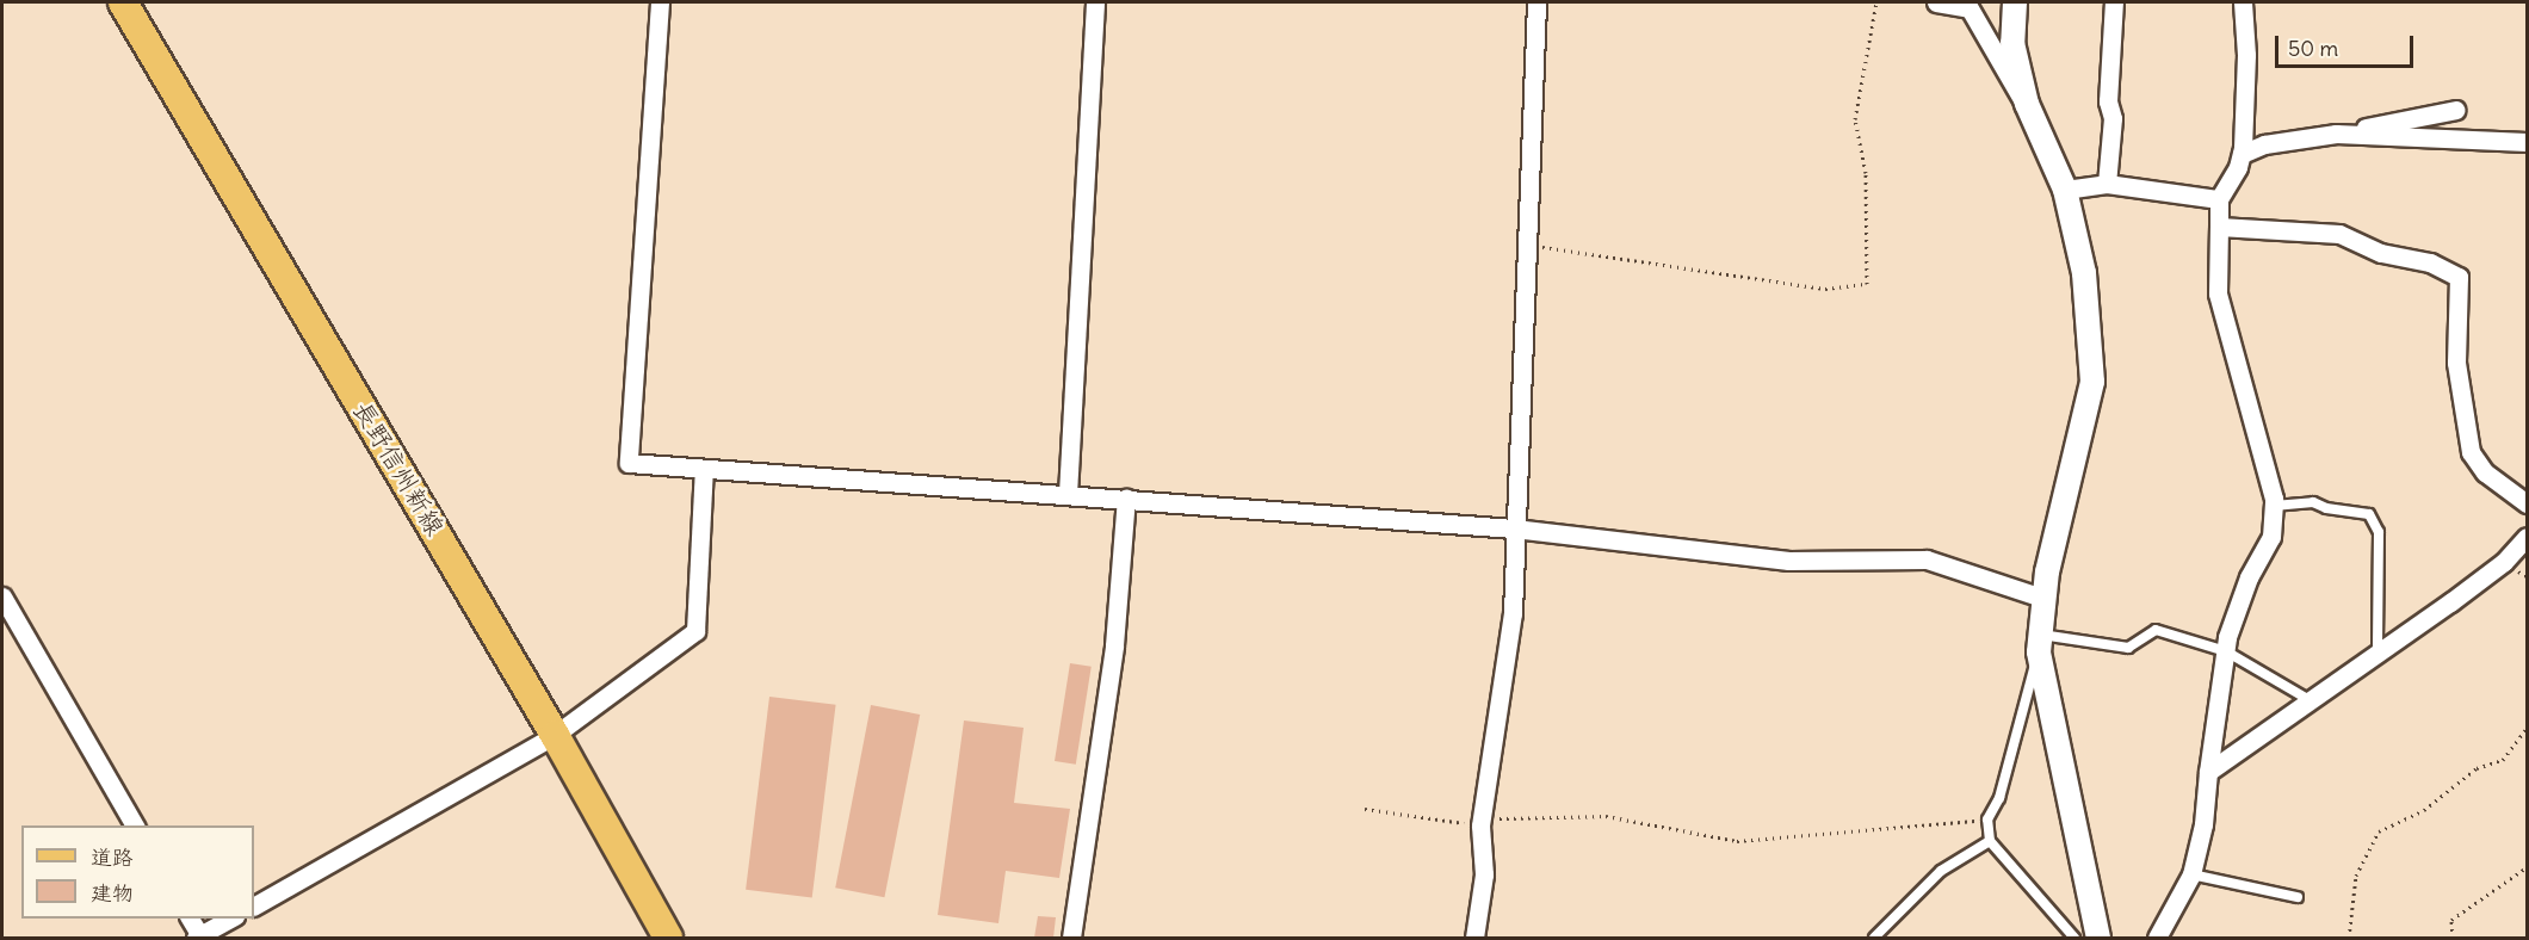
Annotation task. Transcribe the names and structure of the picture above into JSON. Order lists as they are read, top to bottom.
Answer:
{
  "streets": {
    "main road": ["長野信州新線"]
  },
  "legend": ["道路", "建物"],
  "scale_bar": "50 m"
}
